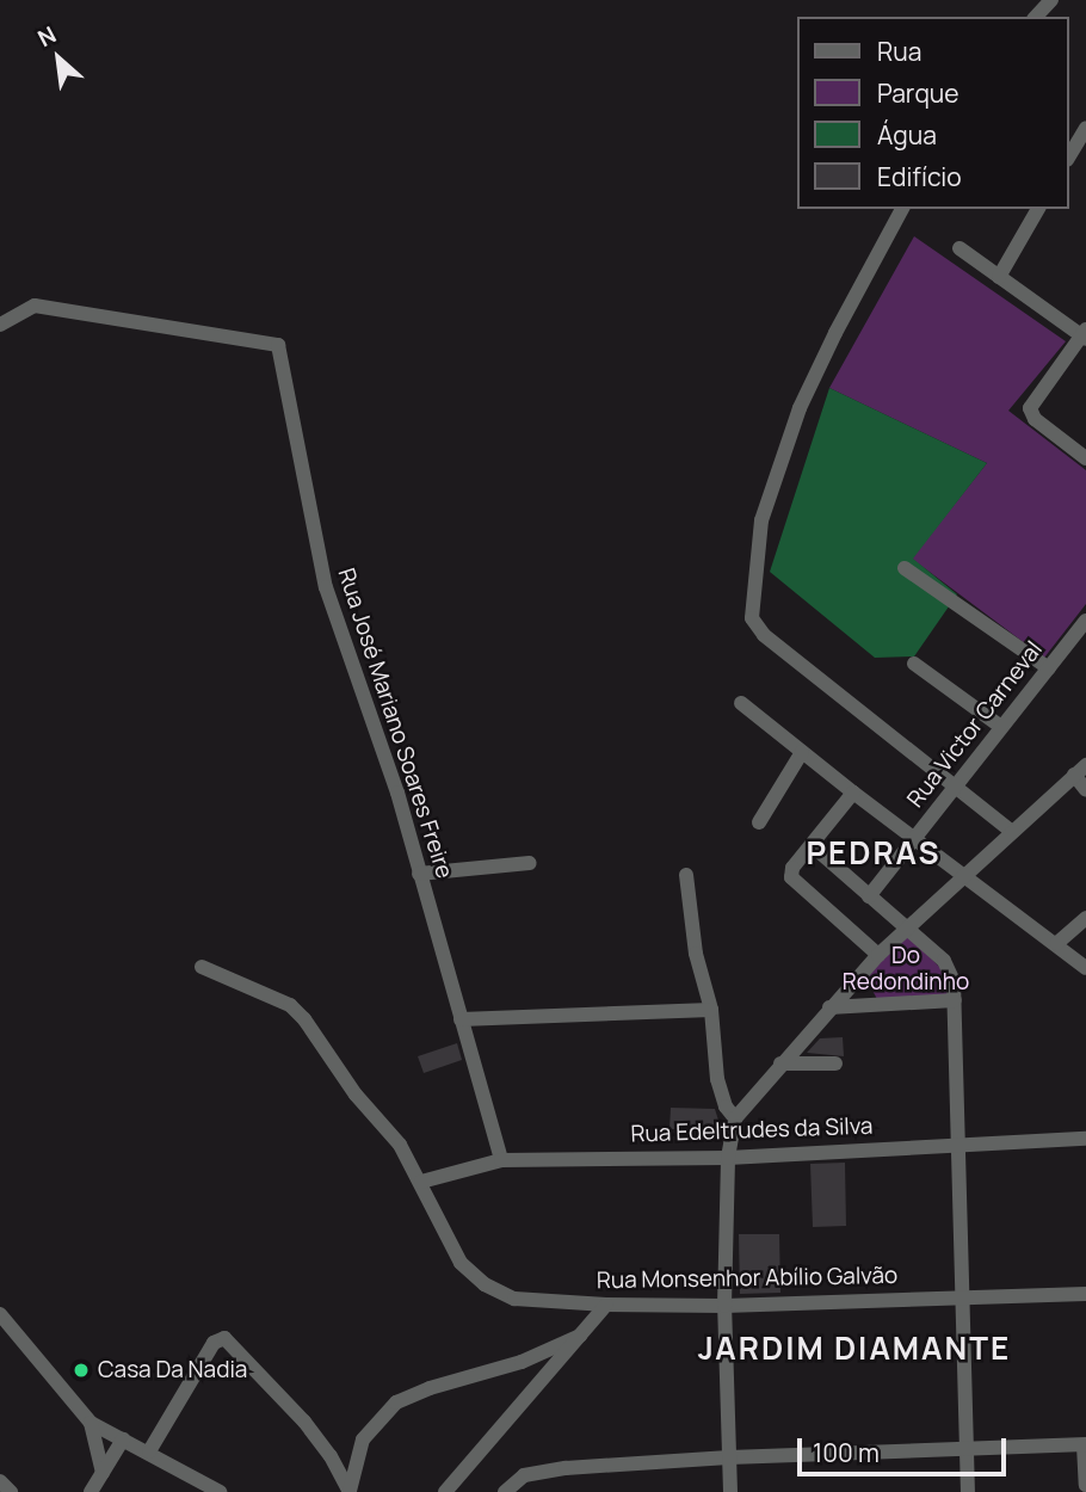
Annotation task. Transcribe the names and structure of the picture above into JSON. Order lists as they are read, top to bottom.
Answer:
{
  "streets": {
    "street": [
      "Rua José Mariano Soares Freire",
      "Rua Victor Carneval",
      "Rua Edeltrudes da Silva",
      "Rua Monsenhor Abílio Galvão"
    ]
  },
  "crossings": [
    ["Rua José Mariano Soares Freire", "Rua Edeltrudes da Silva"],
    ["Rua Edeltrudes da Silva", "Rua Monsenhor Abílio Galvão"]
  ],
  "districts": ["PEDRAS", "JARDIM DIAMANTE"],
  "parks": ["Do Redondinho"],
  "places": ["Casa Da Nadia"],
  "legend": [
    "Rua",
    "Parque",
    "Água",
    "Edifício"
  ],
  "scale_bar": "100 m",
  "north": "top left"
}
